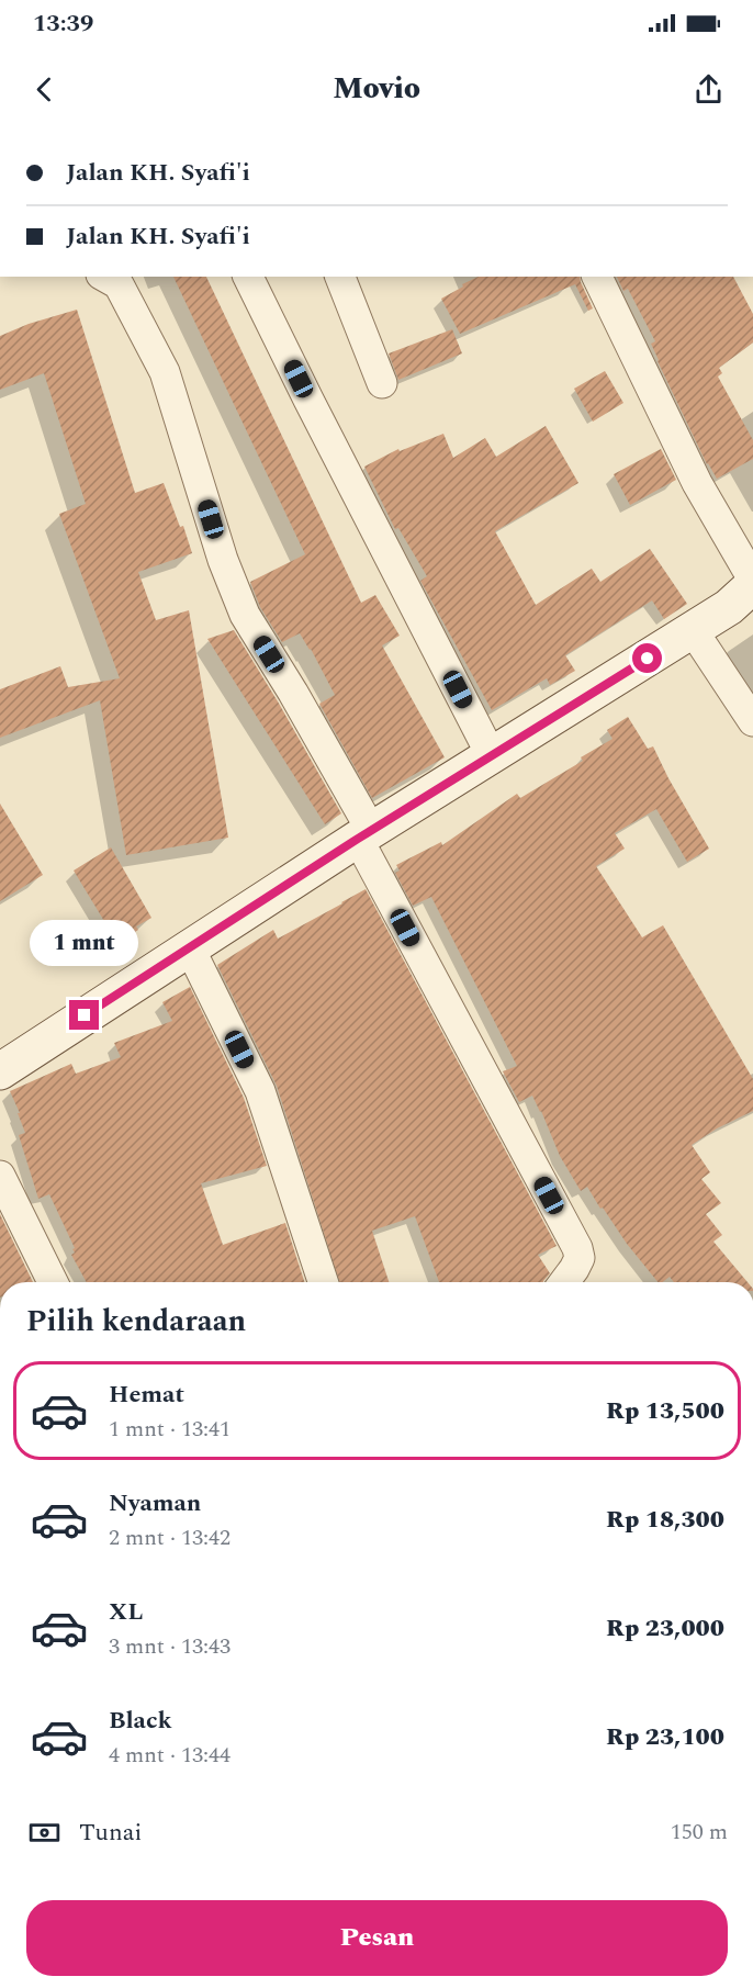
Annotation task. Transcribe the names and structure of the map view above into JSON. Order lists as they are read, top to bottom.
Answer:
{
  "page": {
    "status": "13:39",
    "header": "Movio",
    "banner": ["Jalan KH. Syafi'i", "Jalan KH. Syafi'i"],
    "bubble": "1 mnt",
    "heading": "Pilih kendaraan",
    "list": [
      {
        "name": "Hemat",
        "note": "1 mnt · 13:41",
        "value": "Rp 13,500"
      },
      {
        "name": "Nyaman",
        "note": "2 mnt · 13:42",
        "value": "Rp 18,300"
      },
      {
        "name": "XL",
        "note": "3 mnt · 13:43",
        "value": "Rp 23,000"
      },
      {
        "name": "Black",
        "note": "4 mnt · 13:44",
        "value": "Rp 23,100"
      }
    ],
    "pay": ["Tunai", "150 m"],
    "buttons": "Pesan"
  }
}
